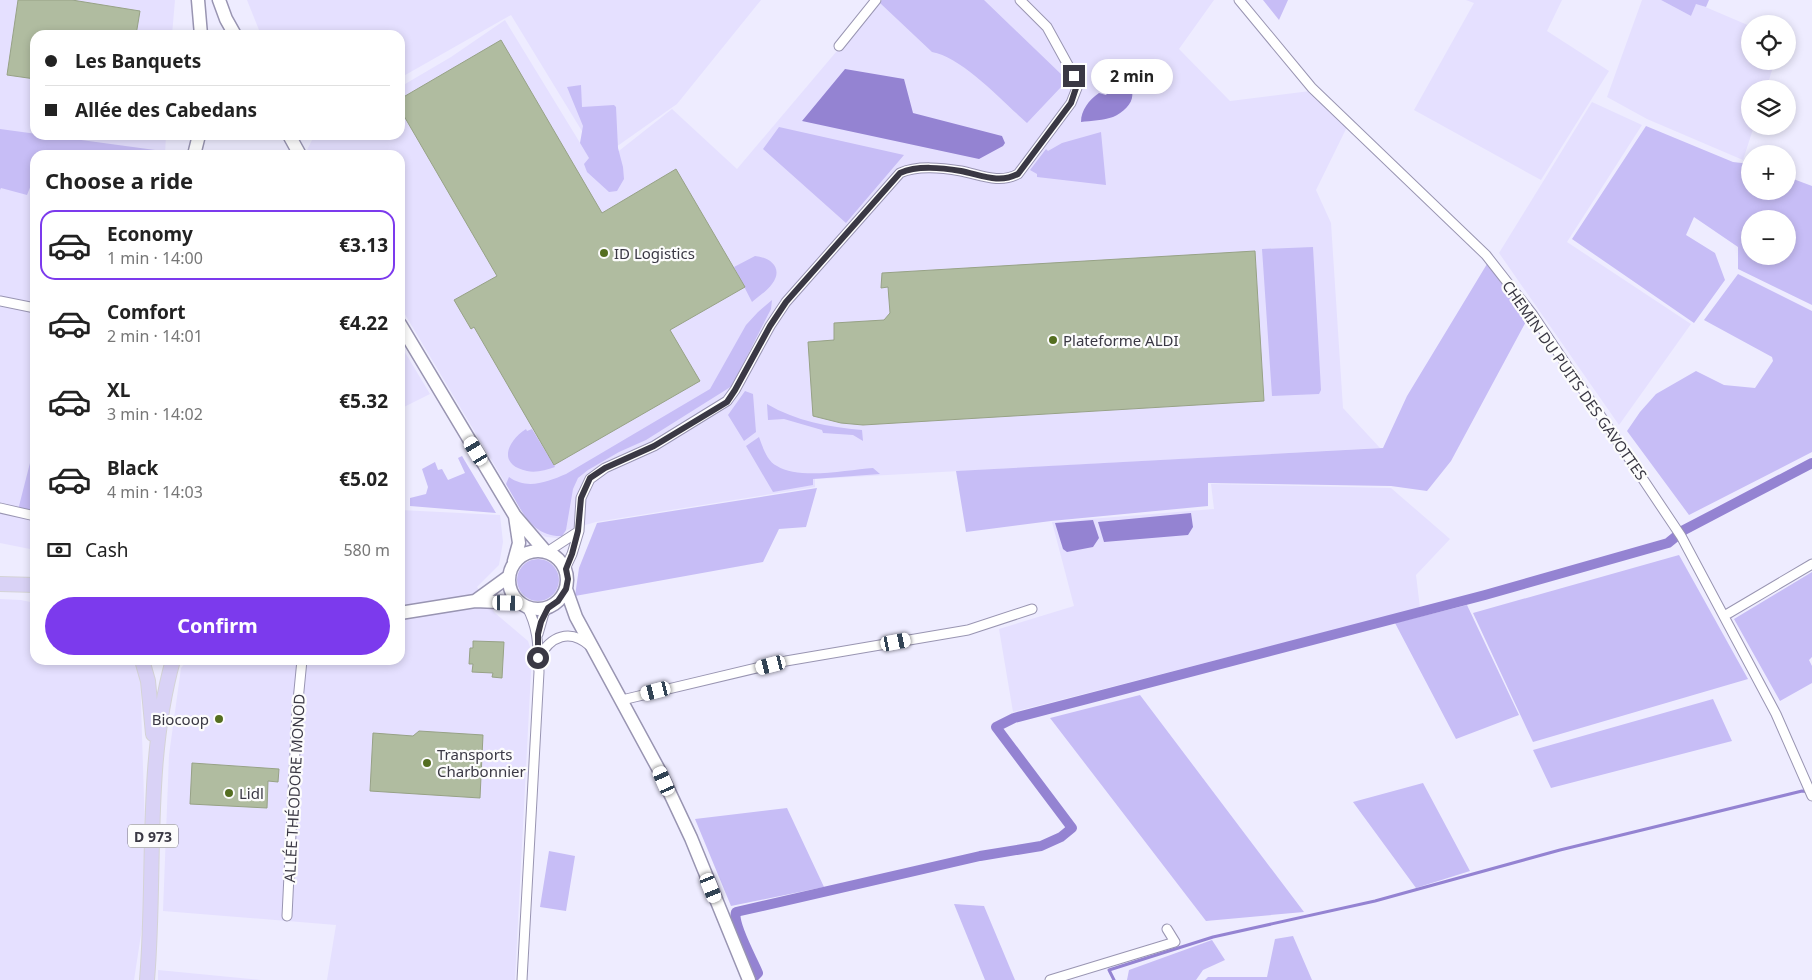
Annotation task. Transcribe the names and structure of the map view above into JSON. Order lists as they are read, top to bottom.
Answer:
{
  "streets": {
    "main road": ["D 973"],
    "street": ["CHEMIN DU PUITS DES GAVOTTES", "ALLÉE THÉODORE MONOD"]
  },
  "places": [
    "ID Logistics",
    "Plateforme ALDI",
    "Biocoop",
    "Transports Charbonnier",
    "Lidl"
  ],
  "page": {
    "map_buttons": ["+", "−"],
    "banner": ["Les Banquets", "Allée des Cabedans"],
    "bubble": "2 min",
    "heading": "Choose a ride",
    "list": [
      {
        "name": "Economy",
        "note": "1 min · 14:00",
        "value": "€3.13"
      },
      {
        "name": "Comfort",
        "note": "2 min · 14:01",
        "value": "€4.22"
      },
      {
        "name": "XL",
        "note": "3 min · 14:02",
        "value": "€5.32"
      },
      {
        "name": "Black",
        "note": "4 min · 14:03",
        "value": "€5.02"
      }
    ],
    "pay": ["Cash", "580 m"],
    "buttons": "Confirm"
  }
}
